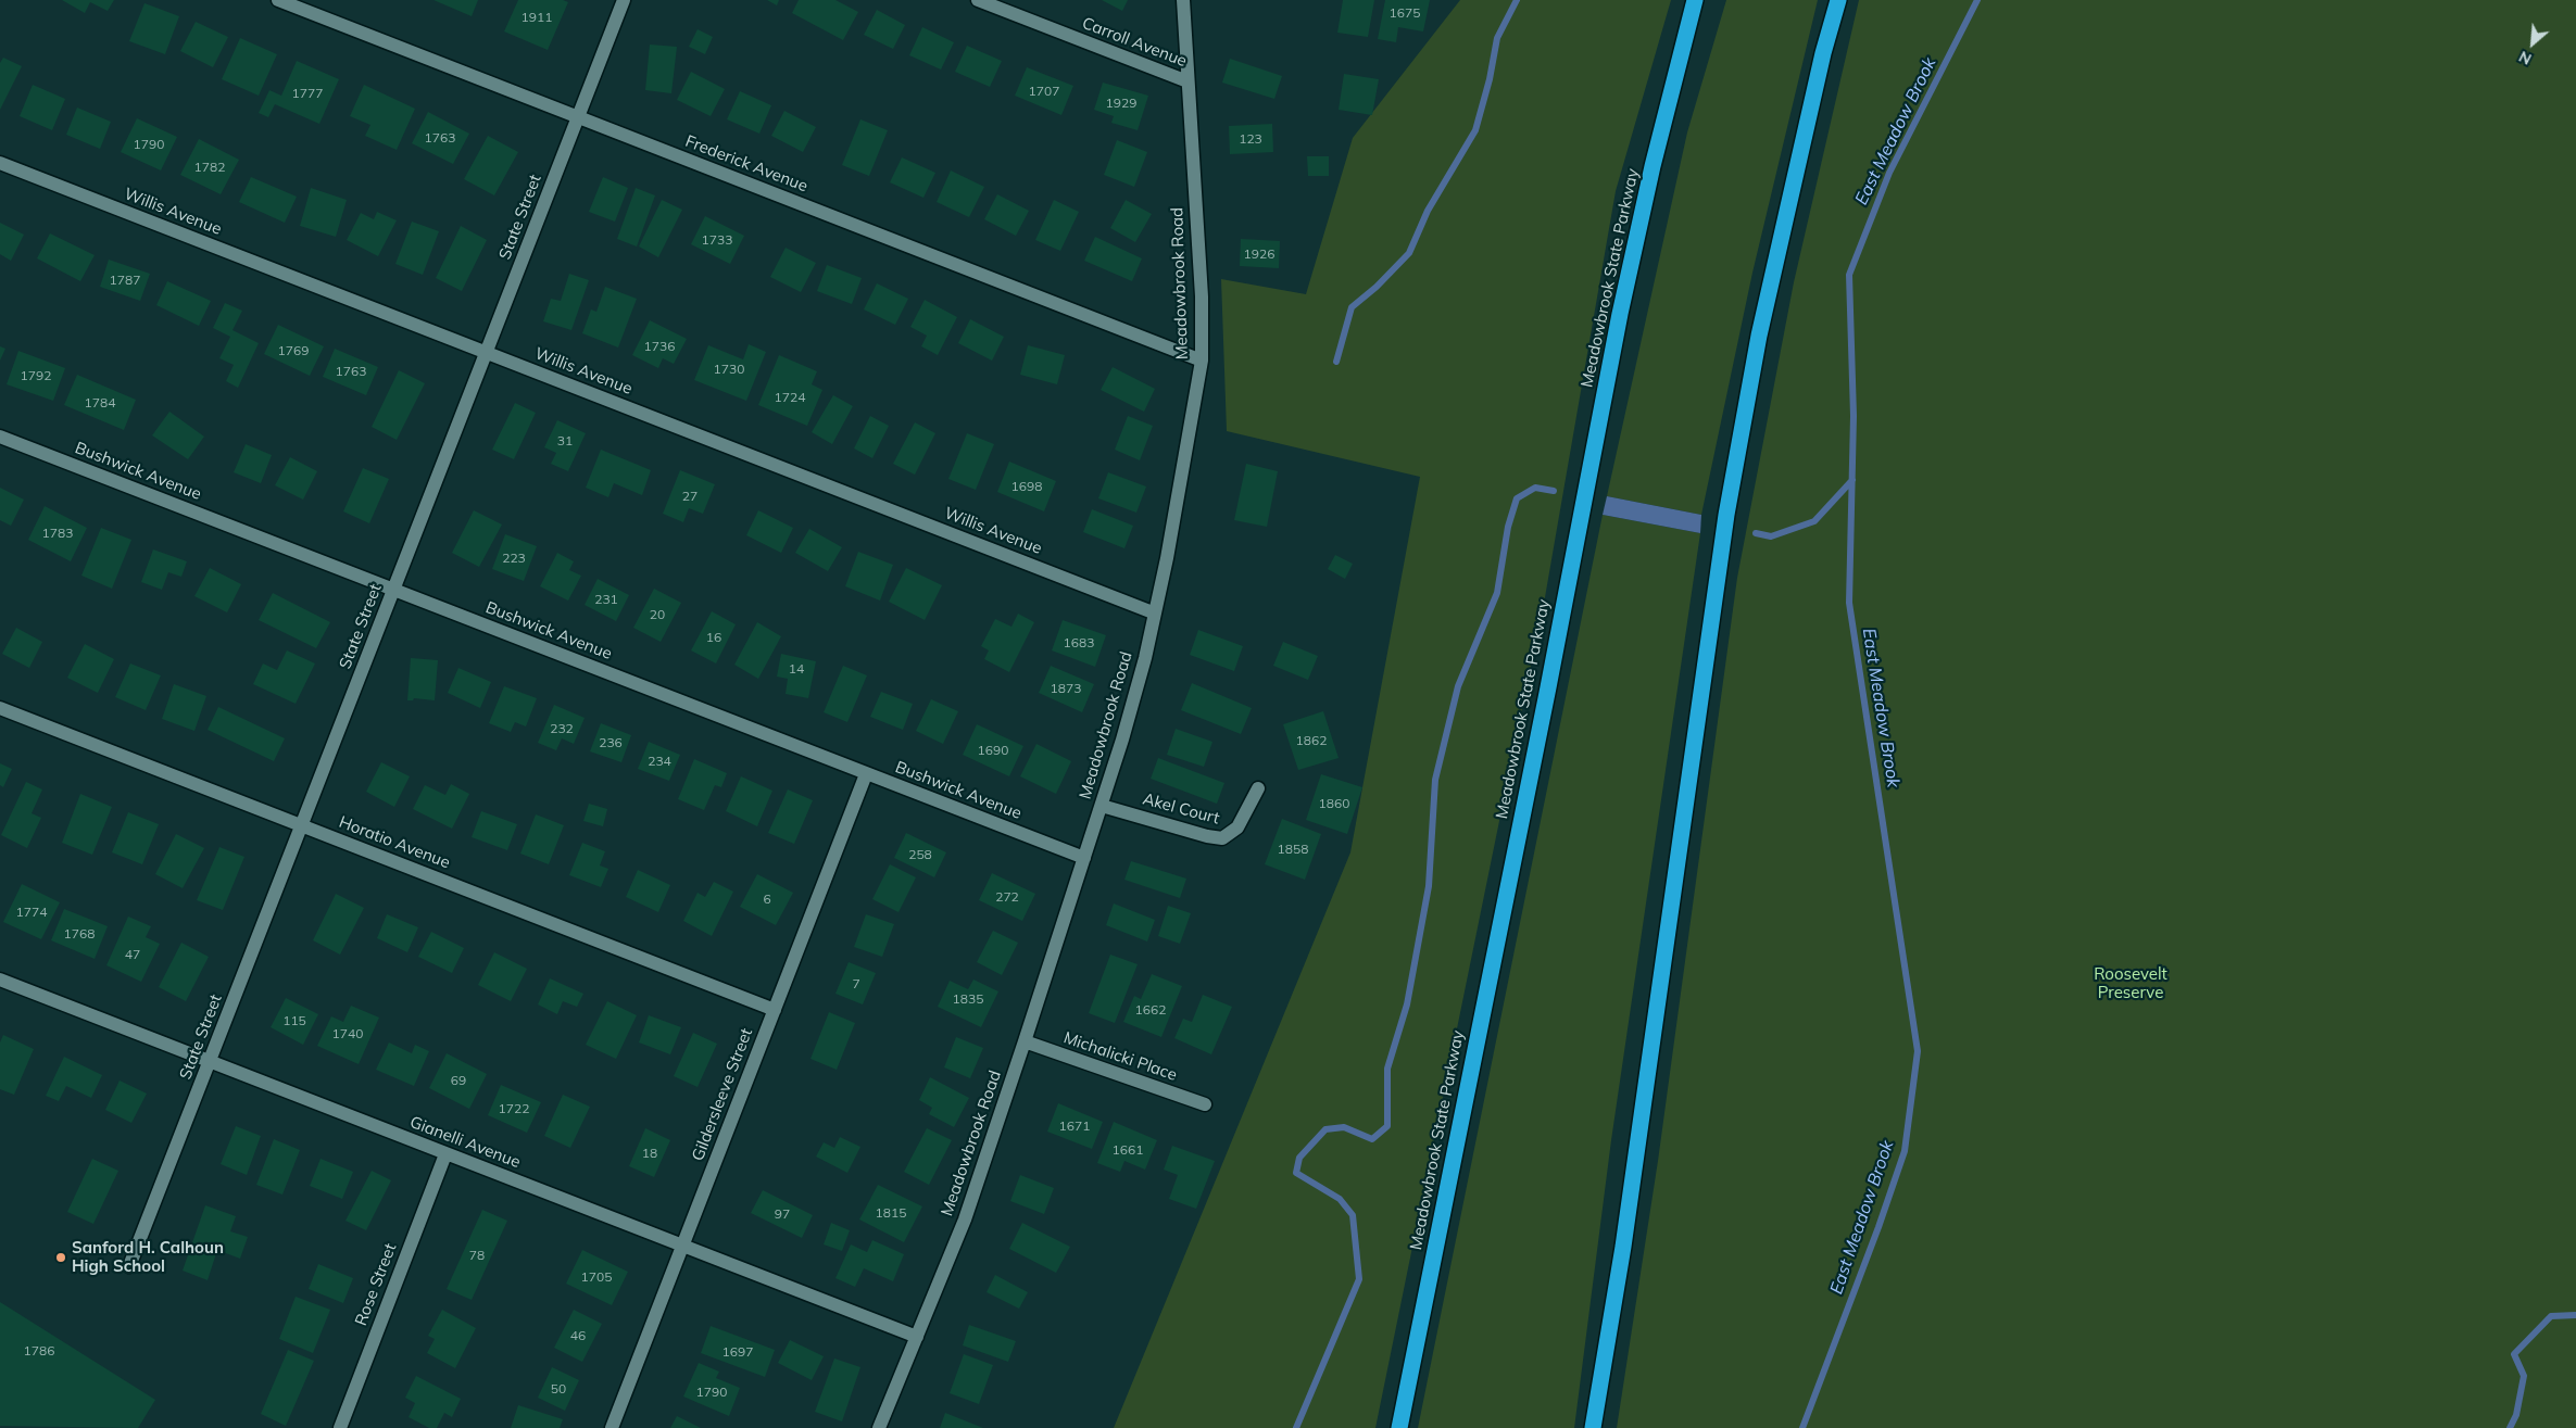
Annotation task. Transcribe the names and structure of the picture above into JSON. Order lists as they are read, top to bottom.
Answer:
{
  "streets": {
    "highway": ["Meadowbrook State Parkway"],
    "street": [
      "Carroll Avenue",
      "Frederick Avenue",
      "Willis Avenue",
      "State Street",
      "Meadowbrook Road",
      "Bushwick Avenue",
      "Akel Court",
      "Horatio Avenue",
      "Michalicki Place",
      "Gildersleeve Street",
      "Gianelli Avenue",
      "Rose Street"
    ]
  },
  "crossings": [
    ["Carroll Avenue", "Meadowbrook Road"],
    ["Frederick Avenue", "State Street"],
    ["Frederick Avenue", "Meadowbrook Road"],
    ["Willis Avenue", "State Street"],
    ["Willis Avenue", "Meadowbrook Road"],
    ["State Street", "Bushwick Avenue"],
    ["State Street", "Horatio Avenue"],
    ["State Street", "Gianelli Avenue"],
    ["Meadowbrook Road", "Bushwick Avenue"],
    ["Meadowbrook Road", "Akel Court"],
    ["Meadowbrook Road", "Michalicki Place"],
    ["Meadowbrook Road", "Gianelli Avenue"],
    ["Bushwick Avenue", "Gildersleeve Street"],
    ["Horatio Avenue", "Gildersleeve Street"],
    ["Gildersleeve Street", "Gianelli Avenue"],
    ["Gianelli Avenue", "Rose Street"]
  ],
  "water": ["East Meadow Brook"],
  "parks": ["Roosevelt Preserve"],
  "places": ["Sanford H. Calhoun High School"],
  "house_numbers": [
    "1675",
    "1911",
    "1707",
    "1777",
    "1929",
    "1763",
    "123",
    "1790",
    "1782",
    "1733",
    "1926",
    "1787",
    "1736",
    "1769",
    "1730",
    "1763",
    "1792",
    "1724",
    "1784",
    "31",
    "1698",
    "27",
    "1783",
    "223",
    "231",
    "20",
    "16",
    "1683",
    "14",
    "1873",
    "232",
    "1862",
    "236",
    "1690",
    "234",
    "1860",
    "1858",
    "258",
    "272",
    "6",
    "1774",
    "1768",
    "47",
    "7",
    "1835",
    "1662",
    "115",
    "1740",
    "69",
    "1722",
    "1671",
    "1661",
    "18",
    "1815",
    "97",
    "78",
    "1705",
    "46",
    "1786",
    "1697",
    "50",
    "1790"
  ],
  "north": "bottom left"
}
